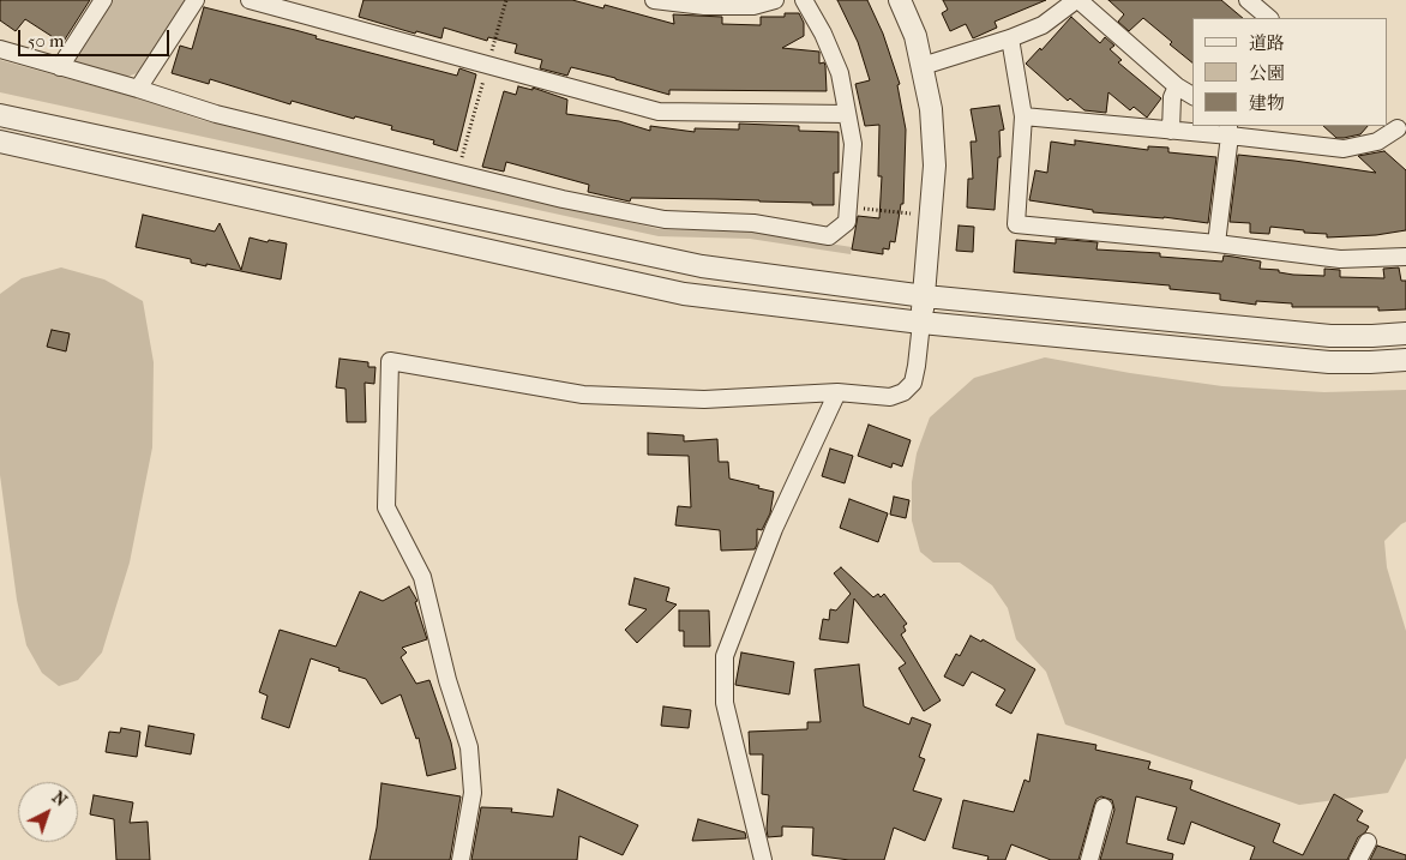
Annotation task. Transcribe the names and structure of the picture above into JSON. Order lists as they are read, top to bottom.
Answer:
{
  "legend": ["道路", "公園", "建物"],
  "scale_bar": "50 m",
  "north": "top right"
}
